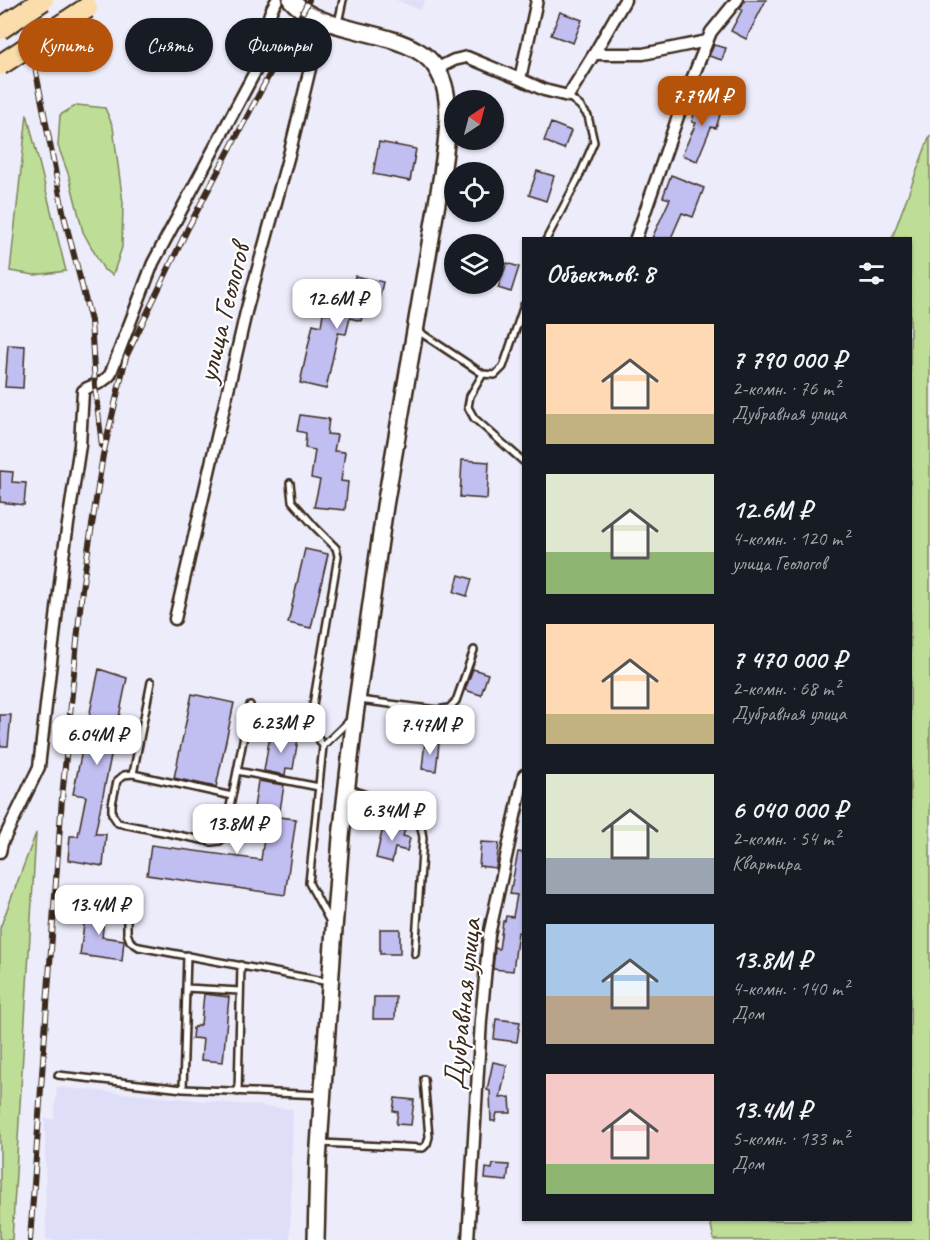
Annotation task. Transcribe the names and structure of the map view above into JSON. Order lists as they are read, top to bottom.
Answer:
{
  "streets": {
    "street": ["улица Геологов", "Дубравная улица"]
  },
  "north": "top right",
  "page": {
    "chip": ["Купить", "Снять", "Фильтры"],
    "price": [
      "7.79M ₽",
      "12.6M ₽",
      "6.23M ₽",
      "7.47M ₽",
      "6.04M ₽",
      "6.34M ₽",
      "13.8M ₽",
      "13.4M ₽"
    ],
    "heading": "Объектов: 8",
    "list": [
      {
        "name": "7 790 000 ₽",
        "note": "2-комн. · 76 m² · Дубравная улица"
      },
      {
        "name": "12.6M ₽",
        "note": "4-комн. · 120 m² · улица Геологов"
      },
      {
        "name": "7 470 000 ₽",
        "note": "2-комн. · 68 m² · Дубравная улица"
      },
      {
        "name": "6 040 000 ₽",
        "note": "2-комн. · 54 m² · Квартира"
      },
      {
        "name": "13.8M ₽",
        "note": "4-комн. · 140 m² · Дом"
      },
      {
        "name": "13.4M ₽",
        "note": "5-комн. · 133 m² · Дом"
      }
    ]
  }
}
